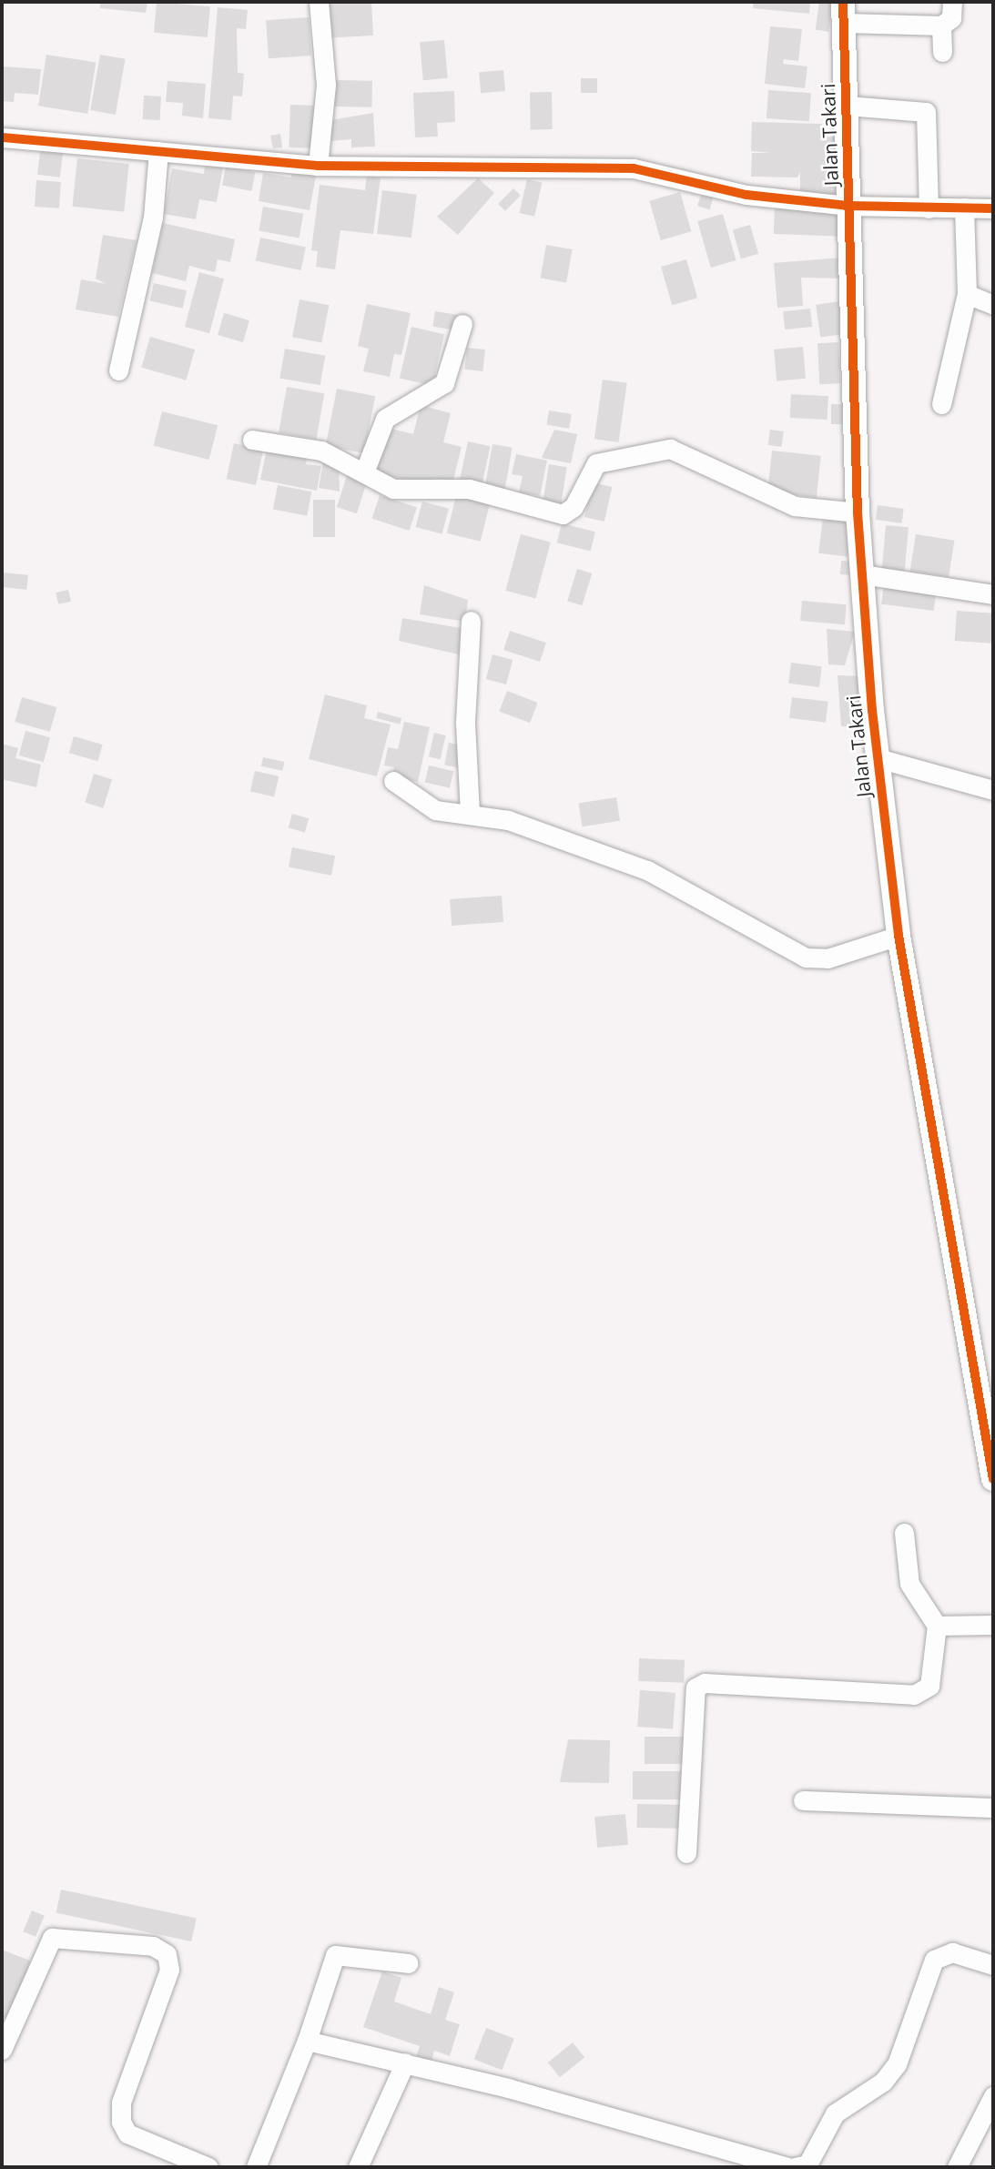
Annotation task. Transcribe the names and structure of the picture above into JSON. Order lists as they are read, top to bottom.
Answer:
{
  "streets": {
    "street": ["Jalan Takari"]
  }
}
